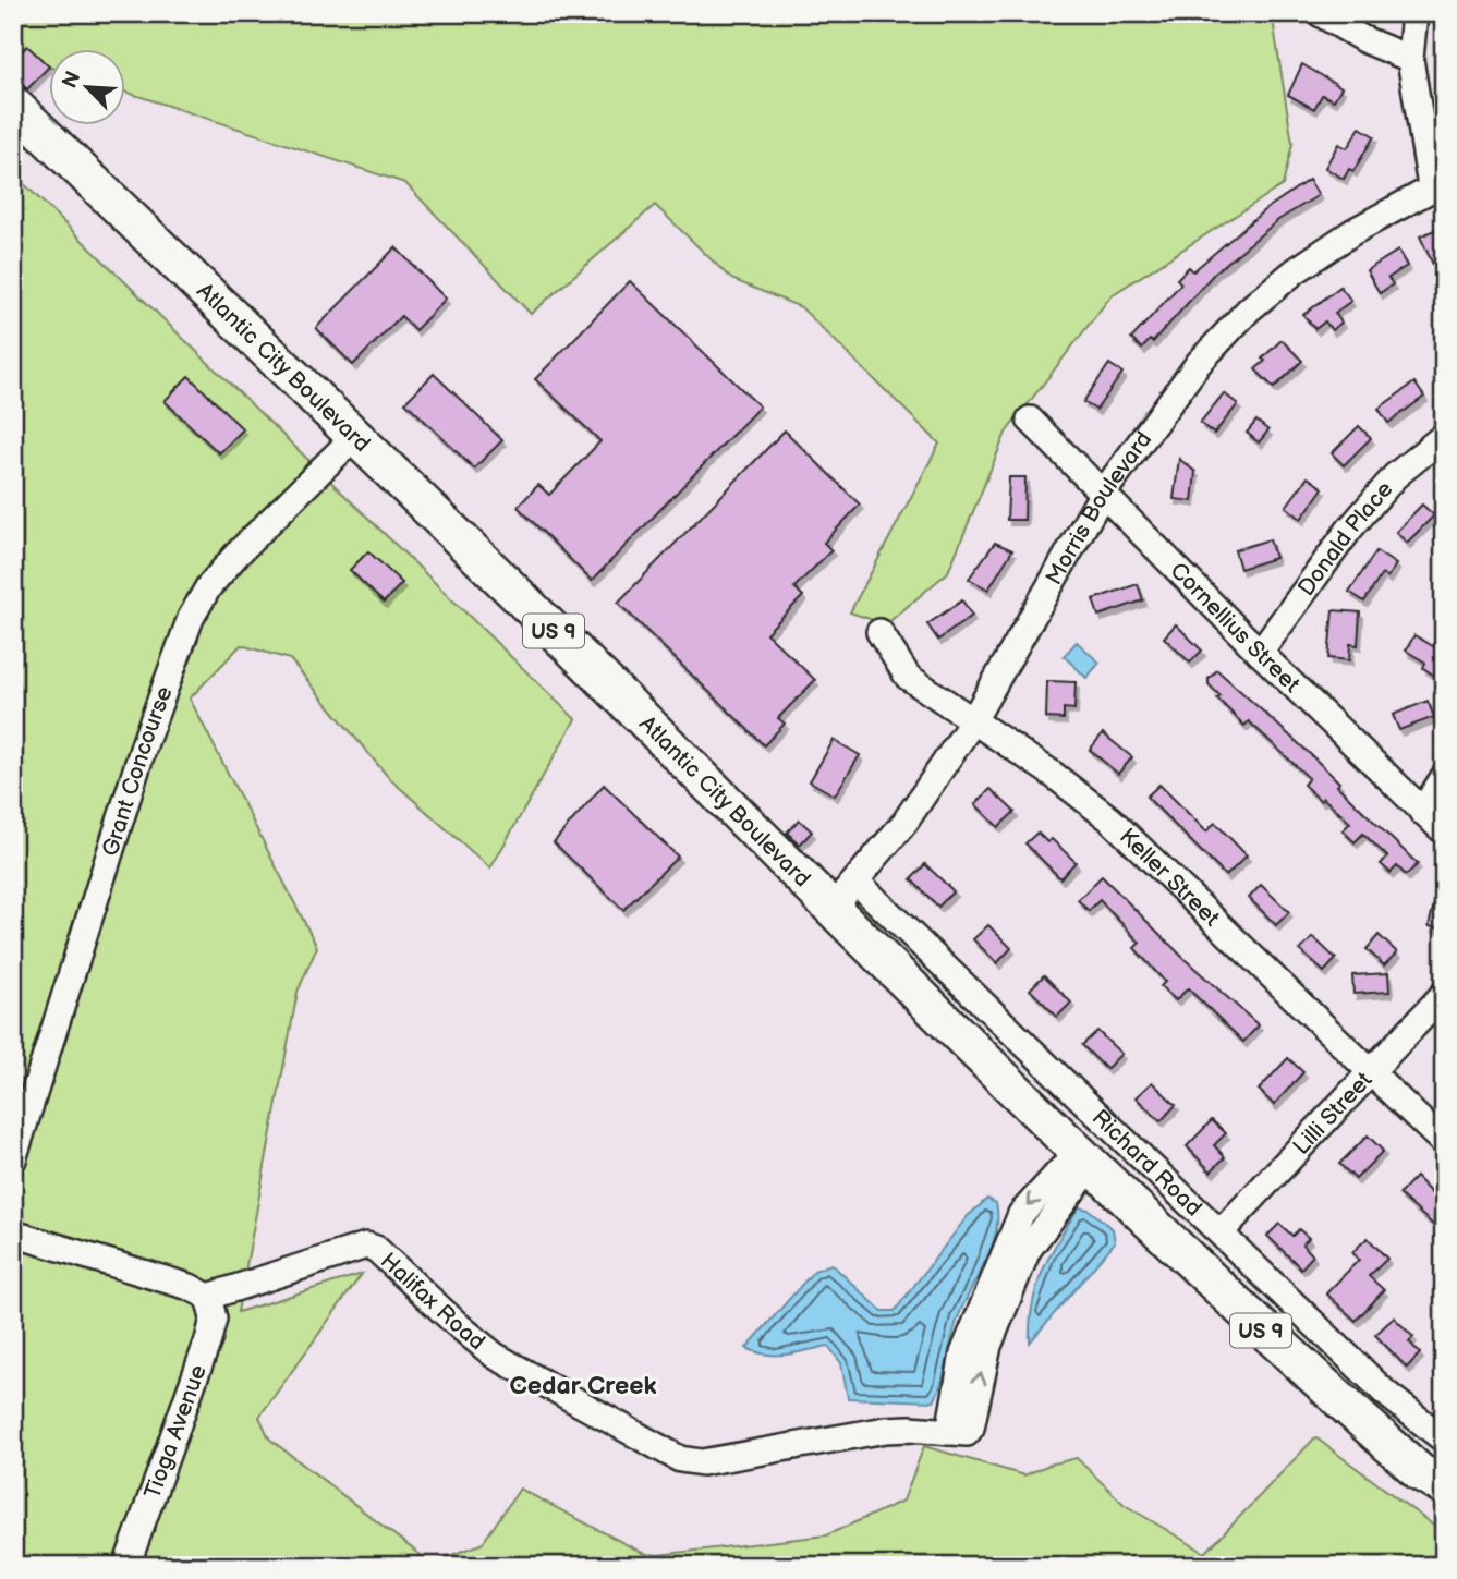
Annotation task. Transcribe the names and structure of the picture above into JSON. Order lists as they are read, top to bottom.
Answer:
{
  "streets": {
    "highway": ["Atlantic City Boulevard", "US 9"],
    "street": [
      "Morris Boulevard",
      "Donald Place",
      "Cornellius Street",
      "Grant Concourse",
      "Keller Street",
      "Lilli Street",
      "Richard Road",
      "Halifax Road",
      "Tioga Avenue"
    ]
  },
  "crossings": [
    ["Atlantic City Boulevard", "Morris Boulevard"],
    ["Atlantic City Boulevard", "Grant Concourse"],
    ["Atlantic City Boulevard", "Halifax Road"],
    ["Morris Boulevard", "Cornellius Street"],
    ["Morris Boulevard", "Keller Street"],
    ["Morris Boulevard", "Richard Road"],
    ["Donald Place", "Cornellius Street"],
    ["Keller Street", "Lilli Street"],
    ["Lilli Street", "Richard Road"],
    ["Halifax Road", "Tioga Avenue"]
  ],
  "districts": ["Cedar Creek"],
  "north": "top left"
}
